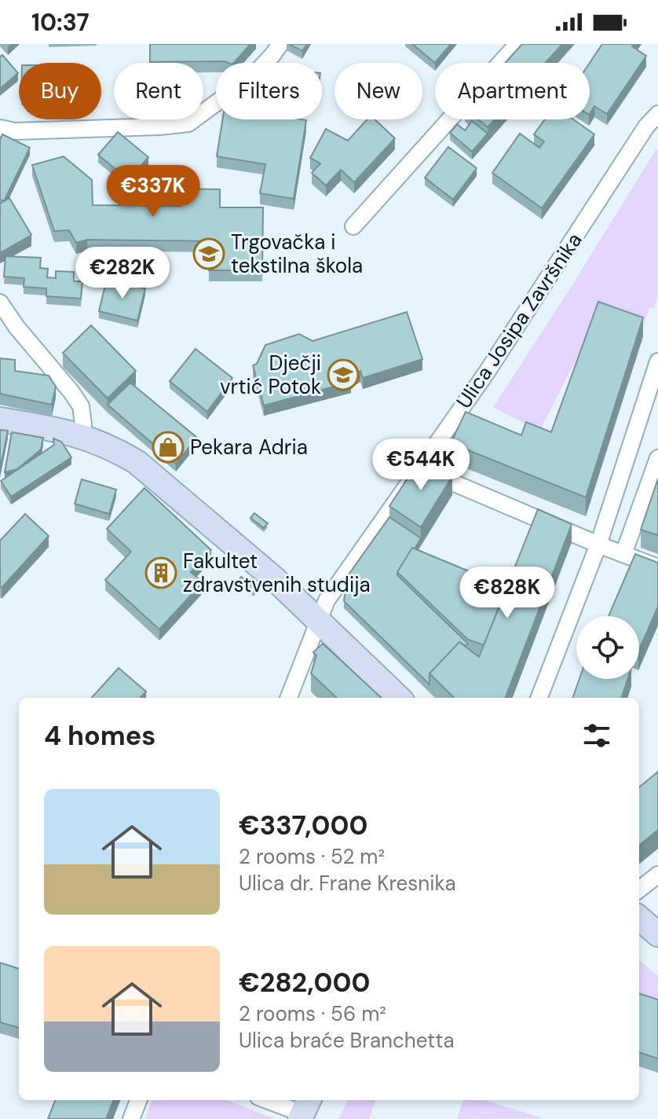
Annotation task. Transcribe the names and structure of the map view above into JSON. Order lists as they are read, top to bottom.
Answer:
{
  "streets": {
    "street": ["Ulica Josipa Završnika"]
  },
  "places": {
    "school or university": ["Trgovačka i tekstilna škola", "Dječji vrtić Potok"],
    "shop": ["Pekara Adria"],
    "building": ["Fakultet zdravstvenih studija"]
  },
  "page": {
    "status": "10:37",
    "chip": [
      "Buy",
      "Rent",
      "Filters",
      "New",
      "Apartment"
    ],
    "price": [
      "€337K",
      "€282K",
      "€544K",
      "€828K"
    ],
    "heading": "4 homes",
    "list": [
      {
        "name": "€337,000",
        "note": "2 rooms · 52 m² · Ulica dr. Frane Kresnika"
      },
      {
        "name": "€282,000",
        "note": "2 rooms · 56 m² · Ulica braće Branchetta"
      }
    ]
  }
}
